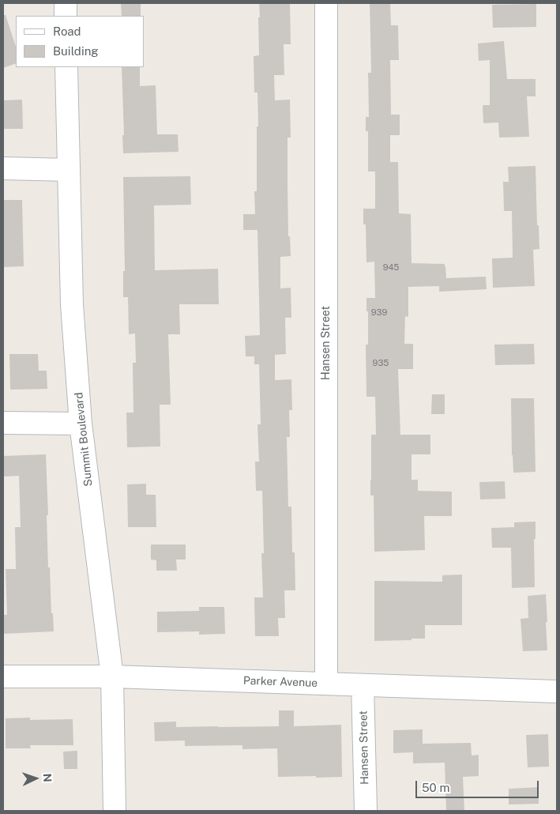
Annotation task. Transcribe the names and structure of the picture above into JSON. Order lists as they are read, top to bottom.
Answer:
{
  "streets": {
    "street": ["Hansen Street", "Summit Boulevard", "Parker Avenue"]
  },
  "crossings": [
    ["Hansen Street", "Parker Avenue"],
    ["Summit Boulevard", "Parker Avenue"]
  ],
  "house_numbers": ["945", "939", "935"],
  "legend": ["Road", "Building"],
  "scale_bar": "50 m",
  "north": "right"
}
